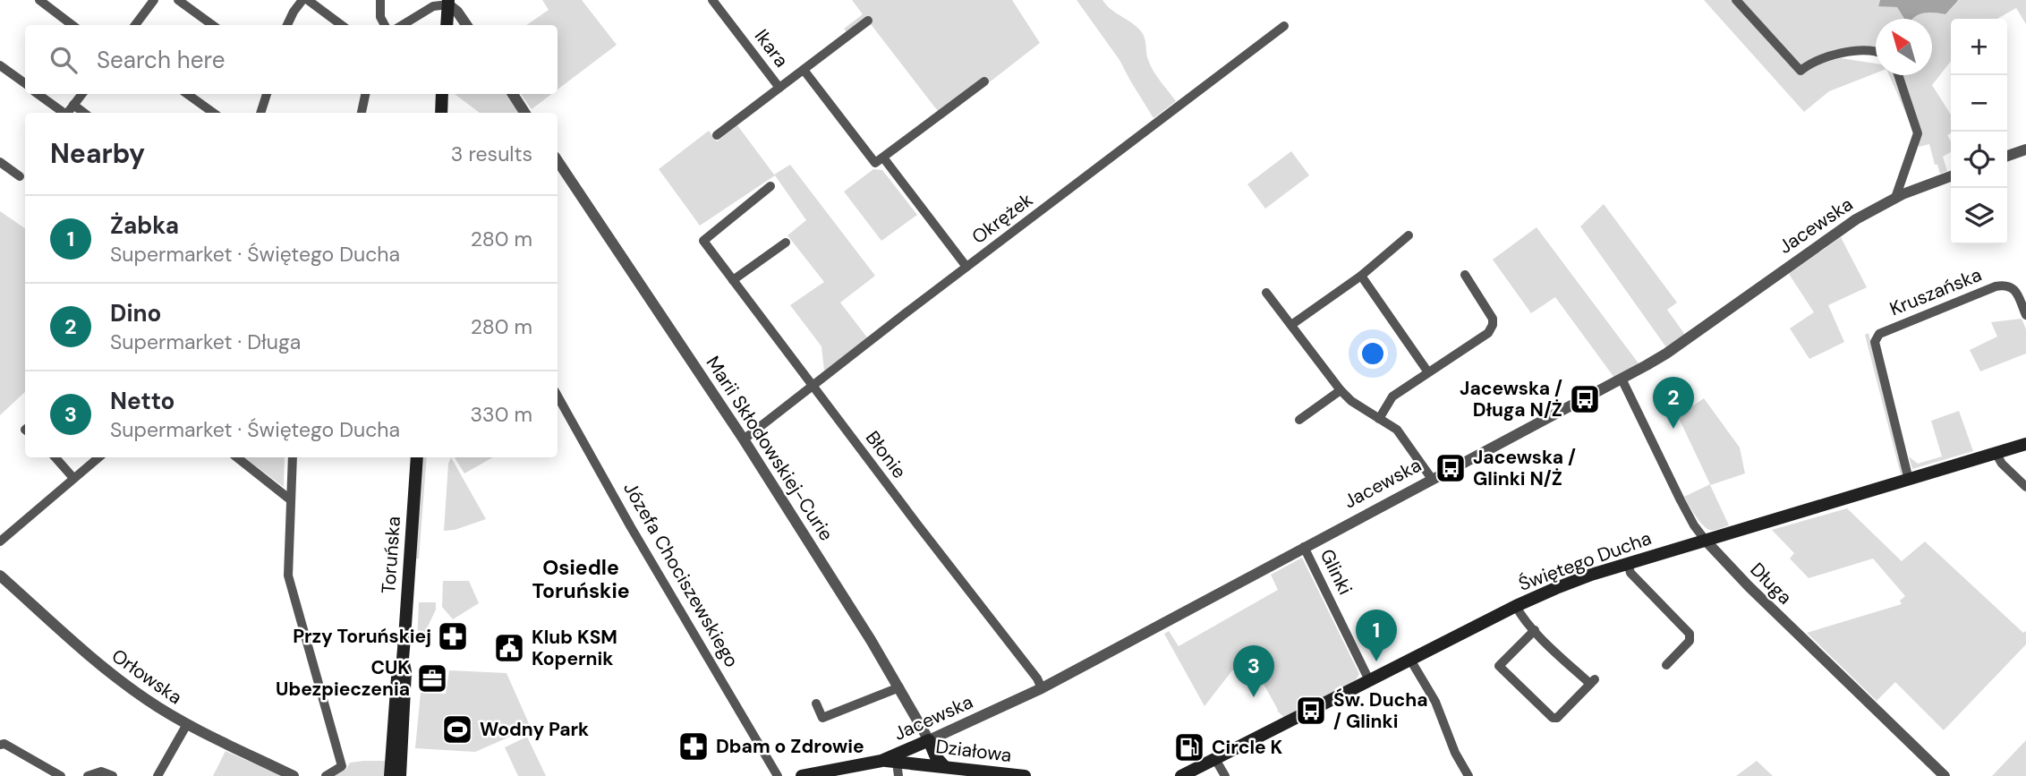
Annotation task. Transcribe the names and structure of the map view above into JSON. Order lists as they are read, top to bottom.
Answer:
{
  "streets": {
    "main road": [
      "Jacewska",
      "Marii Skłodowskiej-Curie",
      "Toruńska",
      "Świętego Ducha",
      "Działowa"
    ],
    "street": [
      "Ikara",
      "Okrężek",
      "Kruszańska",
      "Błonie",
      "Glinki",
      "Józefa Chociszewskiego",
      "Długa",
      "Orłowska"
    ]
  },
  "crossings": [
    ["Okrężek", "Marii Skłodowskiej-Curie"],
    ["Okrężek", "Błonie"],
    ["Jacewska", "Marii Skłodowskiej-Curie"],
    ["Jacewska", "Błonie"],
    ["Jacewska", "Glinki"],
    ["Jacewska", "Długa"],
    ["Jacewska", "Działowa"],
    ["Kruszańska", "Świętego Ducha"],
    ["Marii Skłodowskiej-Curie", "Działowa"],
    ["Świętego Ducha", "Glinki"],
    ["Świętego Ducha", "Długa"]
  ],
  "districts": ["Osiedle Toruńskie"],
  "places": {
    "bus stop": ["Jacewska / Długa N/Ż", "Jacewska / Glinki N/Ż", "Św. Ducha / Glinki"],
    "pharmacy": ["Przy Toruńskiej", "Dbam o Zdrowie"],
    "public building": ["Klub KSM Kopernik"],
    "office": ["CUK Ubezpieczenia"],
    "sports": ["Wodny Park"],
    "fuel station": ["Circle K"]
  },
  "north": "top left",
  "page": {
    "map_buttons": ["+", "−"],
    "search": "Search here",
    "heading": ["Nearby", "3 results"],
    "list": [
      {
        "mark": "1",
        "name": "Żabka",
        "note": "Supermarket · Świętego Ducha",
        "value": "280 m"
      },
      {
        "mark": "2",
        "name": "Dino",
        "note": "Supermarket · Długa",
        "value": "280 m"
      },
      {
        "mark": "3",
        "name": "Netto",
        "note": "Supermarket · Świętego Ducha",
        "value": "330 m"
      }
    ],
    "pins": ["2", "1", "3"]
  }
}
